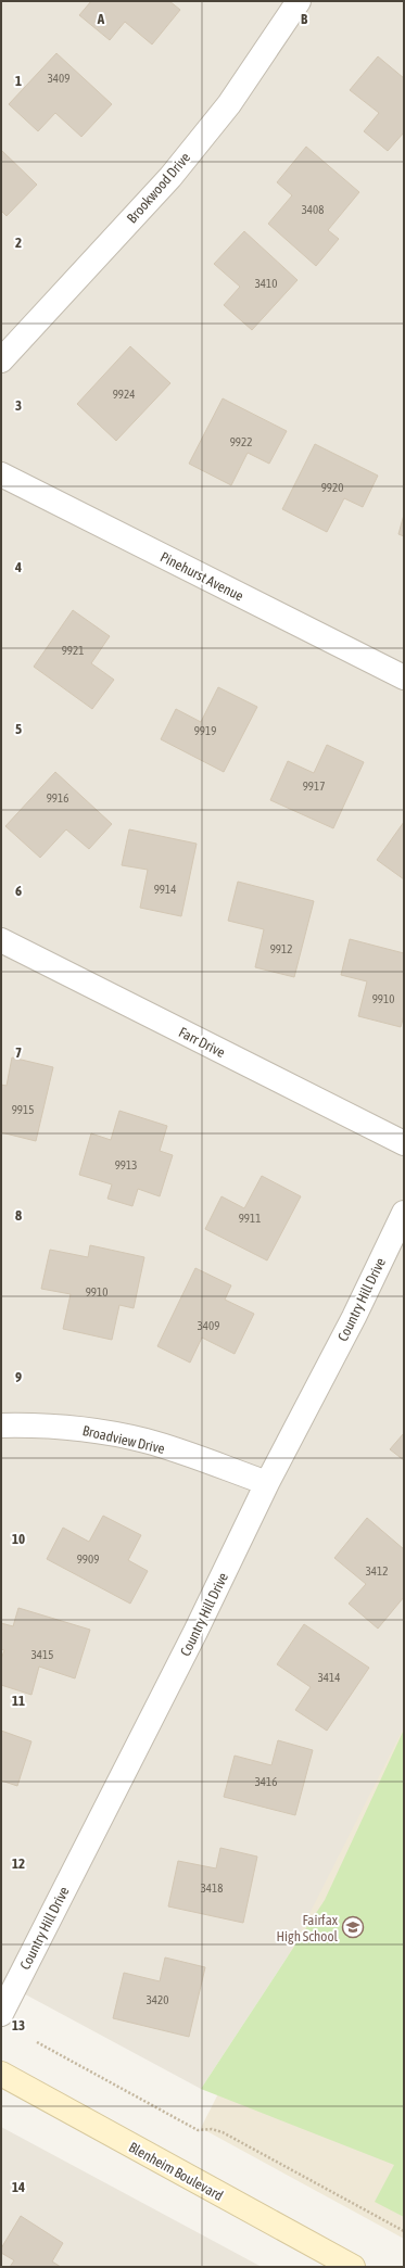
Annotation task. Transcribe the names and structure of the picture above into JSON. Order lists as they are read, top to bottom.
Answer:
{
  "streets": {
    "main road": ["Blenheim Boulevard"],
    "street": [
      "Brookwood Drive",
      "Pinehurst Avenue",
      "Farr Drive",
      "Country Hill Drive",
      "Broadview Drive"
    ]
  },
  "crossings": [
    ["Country Hill Drive", "Broadview Drive"]
  ],
  "places": {
    "school or university": ["Fairfax High School"]
  },
  "house_numbers": [
    "3409",
    "3408",
    "3410",
    "9924",
    "9922",
    "9920",
    "9921",
    "9919",
    "9917",
    "9916",
    "9914",
    "9912",
    "9910",
    "9915",
    "9913",
    "9911",
    "9910",
    "3409",
    "9909",
    "3412",
    "3415",
    "3414",
    "3416",
    "3418",
    "3420"
  ],
  "grid": {
    "columns": ["A", "B"],
    "rows": [
      "1",
      "2",
      "3",
      "4",
      "5",
      "6",
      "7",
      "8",
      "9",
      "10",
      "11",
      "12",
      "13",
      "14"
    ]
  }
}
